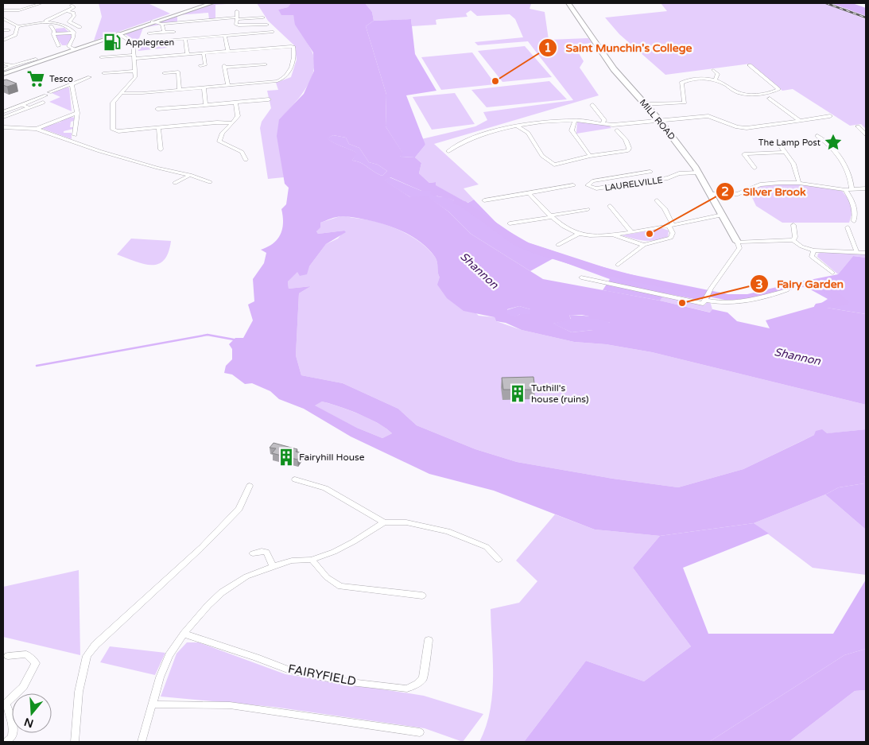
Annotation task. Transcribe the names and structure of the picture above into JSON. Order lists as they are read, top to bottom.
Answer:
{
  "streets": {
    "street": ["MILL ROAD", "LAURELVILLE", "FAIRYFIELD"]
  },
  "crossings": [
    ["MILL ROAD", "LAURELVILLE"]
  ],
  "water": ["Shannon"],
  "places": {
    "fuel station": ["Applegreen"],
    "supermarket": ["Tesco"],
    "other": ["Saint Munchin's College", "Silver Brook", "Fairy Garden"],
    "place": ["The Lamp Post"],
    "building": ["Tuthill's house (ruins)", "Fairyhill House"]
  },
  "north": "bottom"
}
